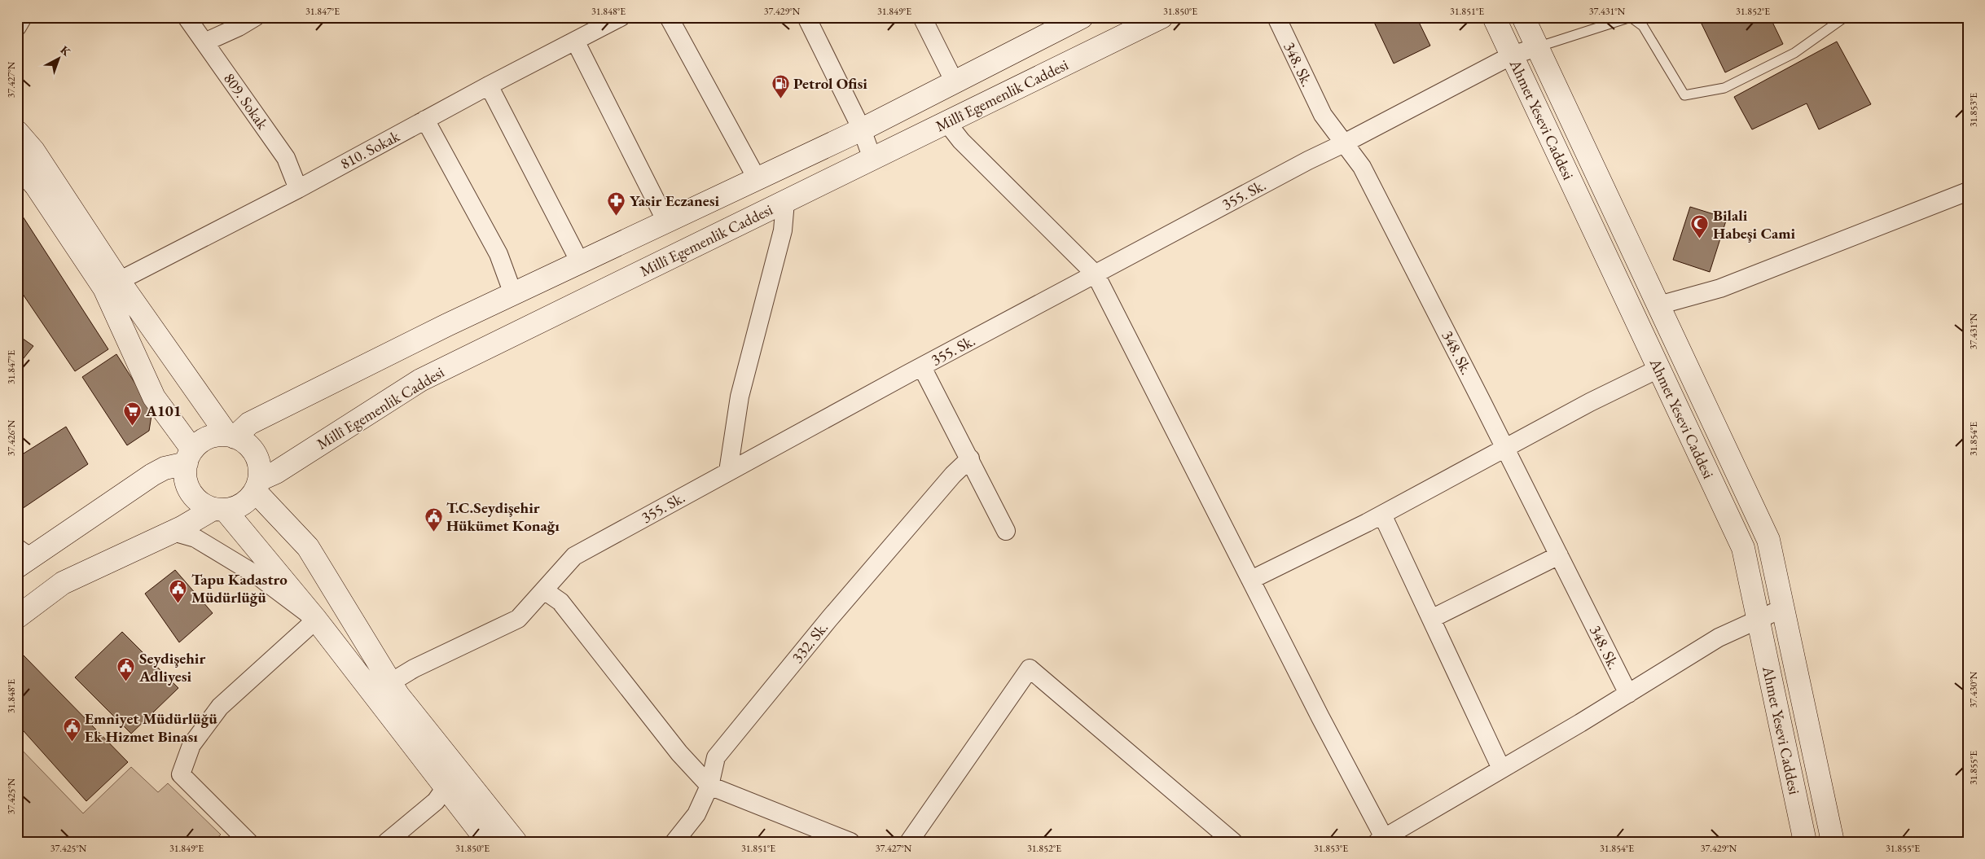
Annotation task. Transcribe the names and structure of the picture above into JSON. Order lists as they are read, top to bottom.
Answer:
{
  "streets": {
    "street": [
      "348. Sk.",
      "Millî Egemenlik Caddesi",
      "809. Sokak",
      "Ahmet Yesevi Caddesi",
      "810. Sokak",
      "355. Sk.",
      "332. Sk."
    ]
  },
  "crossings": [
    ["348. Sk.", "355. Sk."],
    ["809. Sokak", "810. Sokak"],
    ["Ahmet Yesevi Caddesi", "355. Sk."]
  ],
  "places": {
    "fuel station": ["Petrol Ofisi"],
    "pharmacy": ["Yasir Eczanesi"],
    "mosque": ["Bilali Habeşi Cami"],
    "supermarket": ["A101"],
    "public building": [
      "T.C.Seydişehir Hükümet Konağı",
      "Tapu Kadastro Müdürlüğü",
      "Seydişehir Adliyesi",
      "Emniyet Müdürlüğü Ek Hizmet Binası"
    ]
  },
  "north": "top right",
  "coordinates": [
    "31.847°E",
    "31.848°E",
    "37.429°N",
    "31.849°E",
    "31.850°E",
    "31.851°E",
    "37.431°N",
    "31.852°E",
    "37.427°N",
    "31.853°E",
    "37.426°N",
    "31.854°E",
    "37.430°N",
    "31.855°E",
    "37.425°N"
  ]
}
